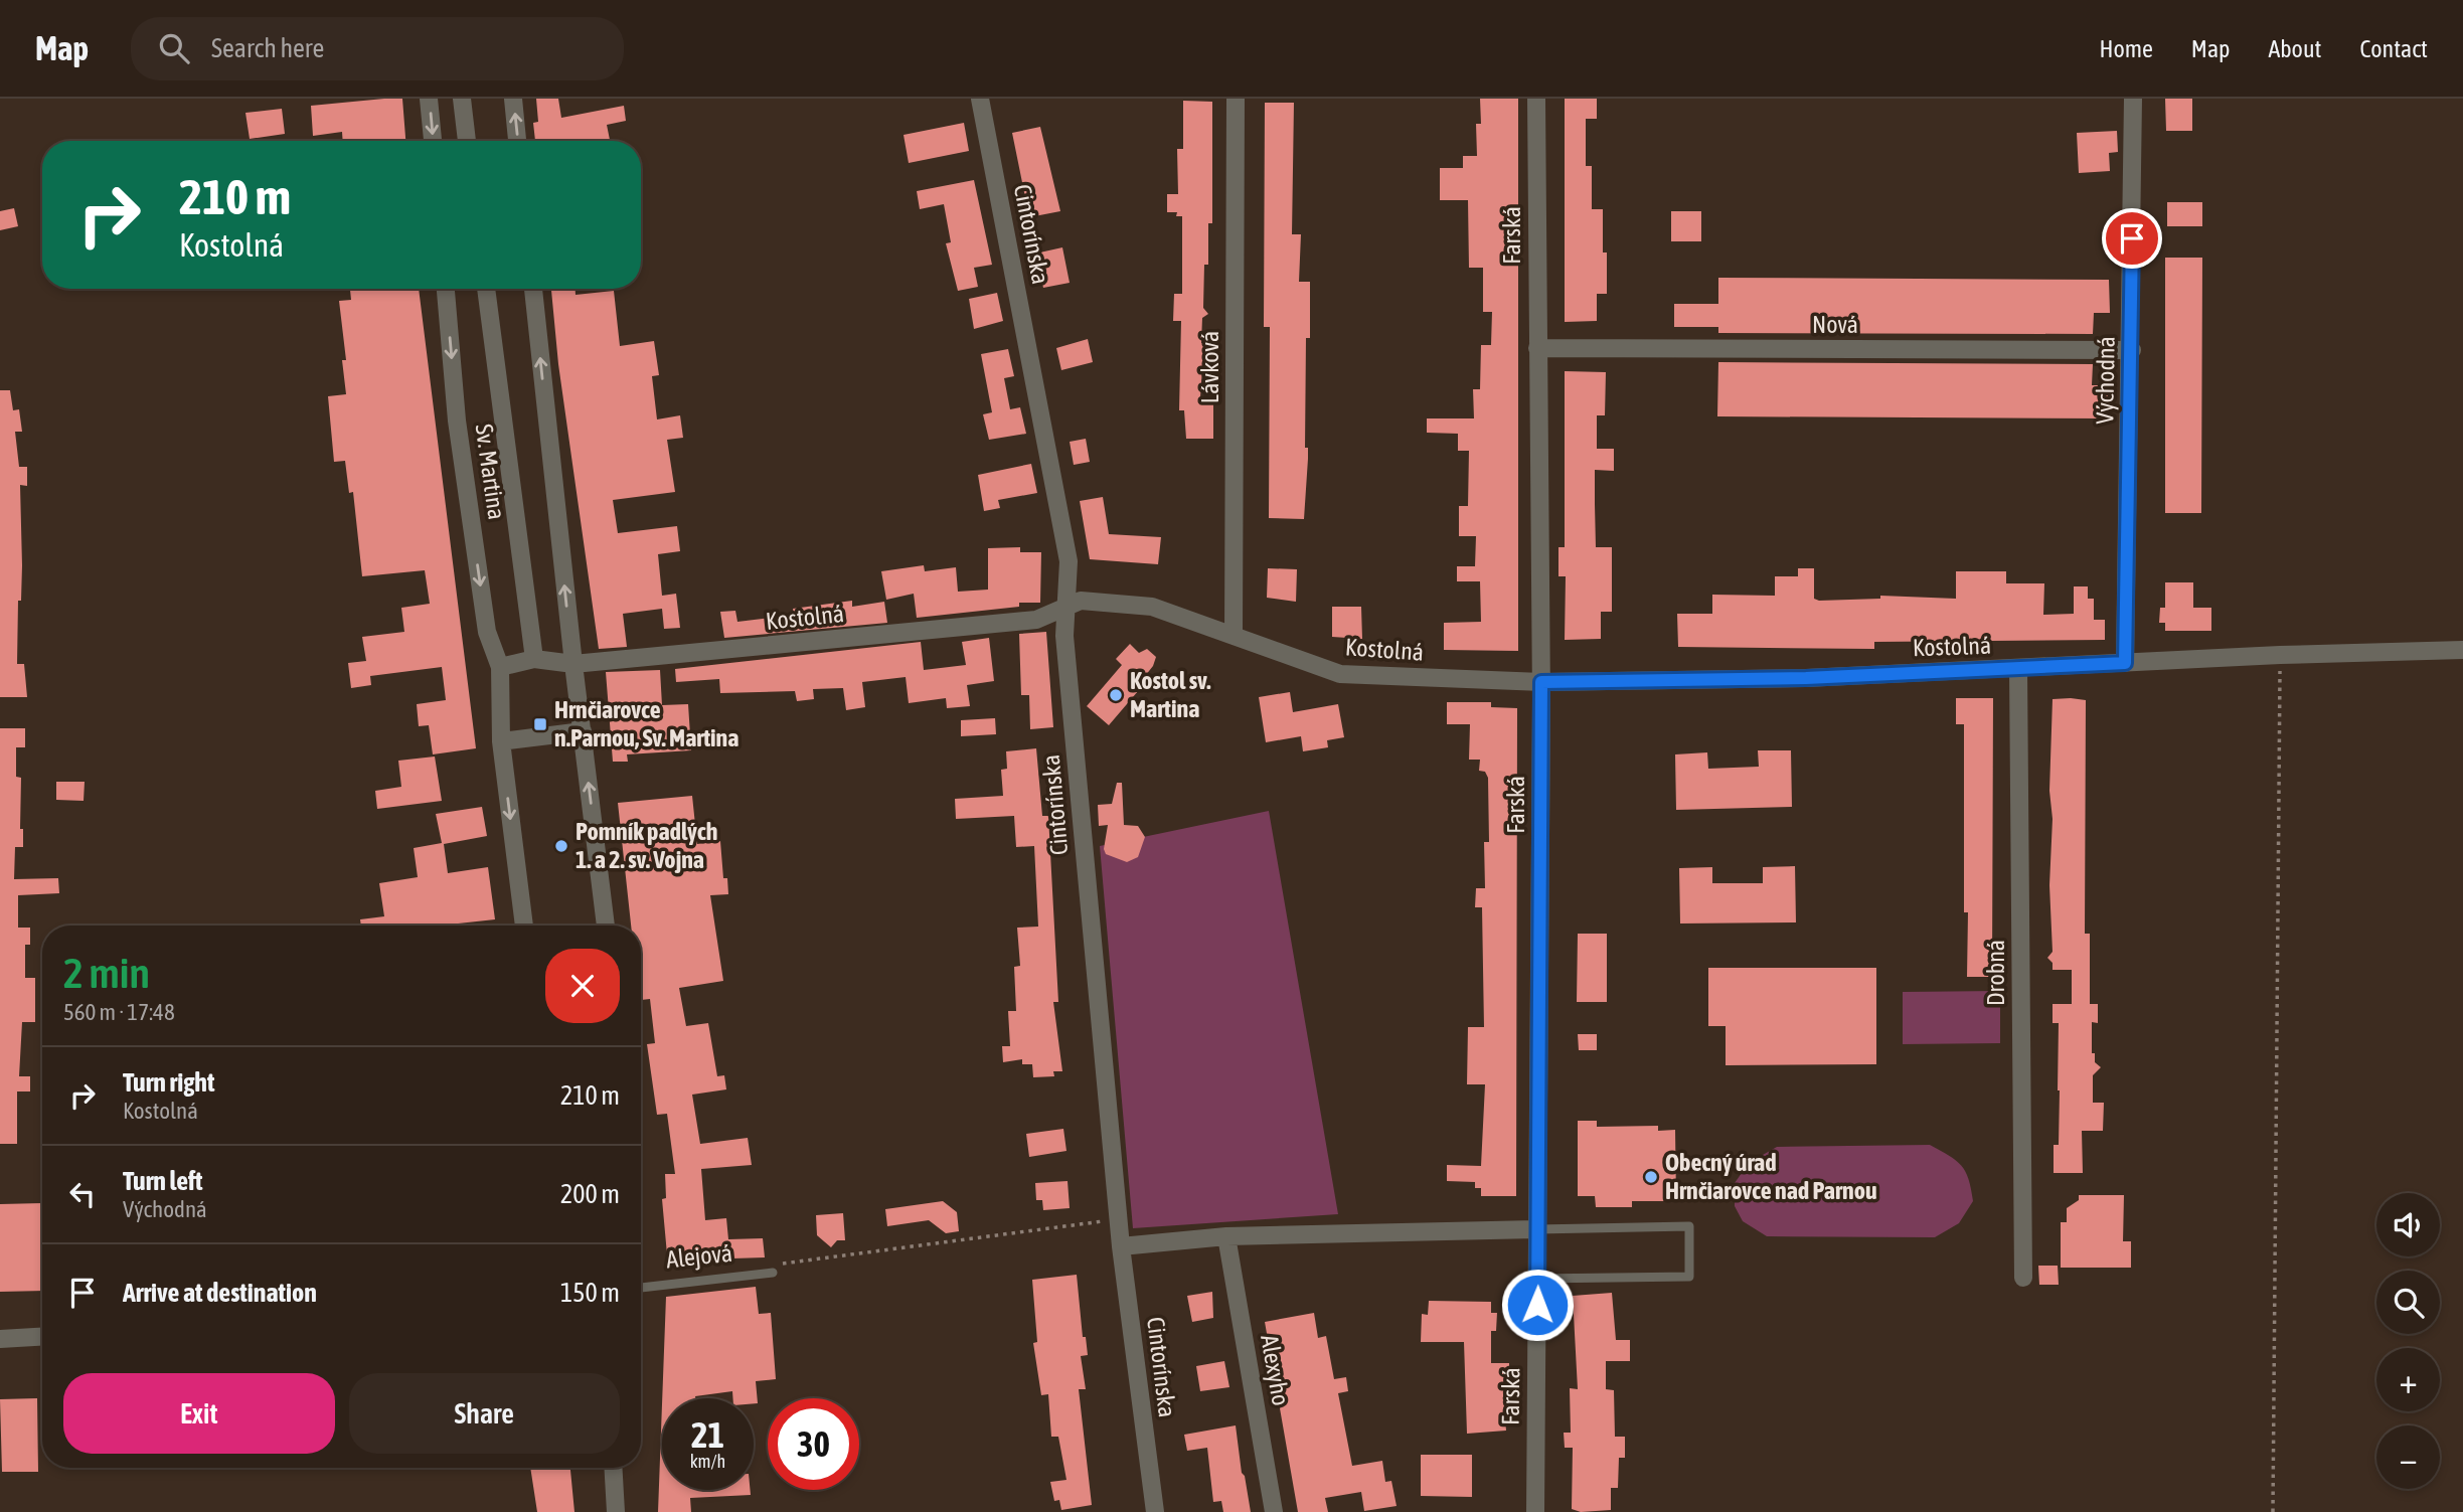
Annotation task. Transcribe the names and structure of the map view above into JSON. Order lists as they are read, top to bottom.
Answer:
{
  "streets": {
    "street": [
      "Cintorínska",
      "Farská",
      "Nová",
      "Lávková",
      "Východná",
      "Sv. Martina",
      "Kostolná",
      "Drobná",
      "Alexyho"
    ],
    "lane": ["Alejová"]
  },
  "crossings": [
    ["Cintorínska", "Kostolná"],
    ["Farská", "Nová"],
    ["Farská", "Kostolná"],
    ["Nová", "Východná"],
    ["Lávková", "Kostolná"],
    ["Východná", "Kostolná"],
    ["Kostolná", "Drobná"]
  ],
  "places": {
    "other": ["Kostol sv. Martina", "Pomník padlých 1. a 2. sv. Vojna", "Obecný úrad Hrnčiarovce nad Parnou"],
    "transit": ["Hrnčiarovce n.Parnou, Sv. Martina"]
  },
  "page": {
    "header": "Map",
    "search": "Search here",
    "nav": [
      "Home",
      "Map",
      "About",
      "Contact"
    ],
    "turn": ["210 m", "Kostolná"],
    "heading": ["2 min", "560 m · 17:48"],
    "list": [
      {
        "name": "Turn right",
        "note": "Kostolná",
        "value": "210 m"
      },
      {
        "name": "Turn left",
        "note": "Východná",
        "value": "200 m"
      },
      {
        "name": "Arrive at destination",
        "value": "150 m"
      }
    ],
    "map_buttons": ["+", "−"],
    "buttons": ["Exit", "Share"],
    "speed": "21 km/h",
    "limit": "30"
  }
}
